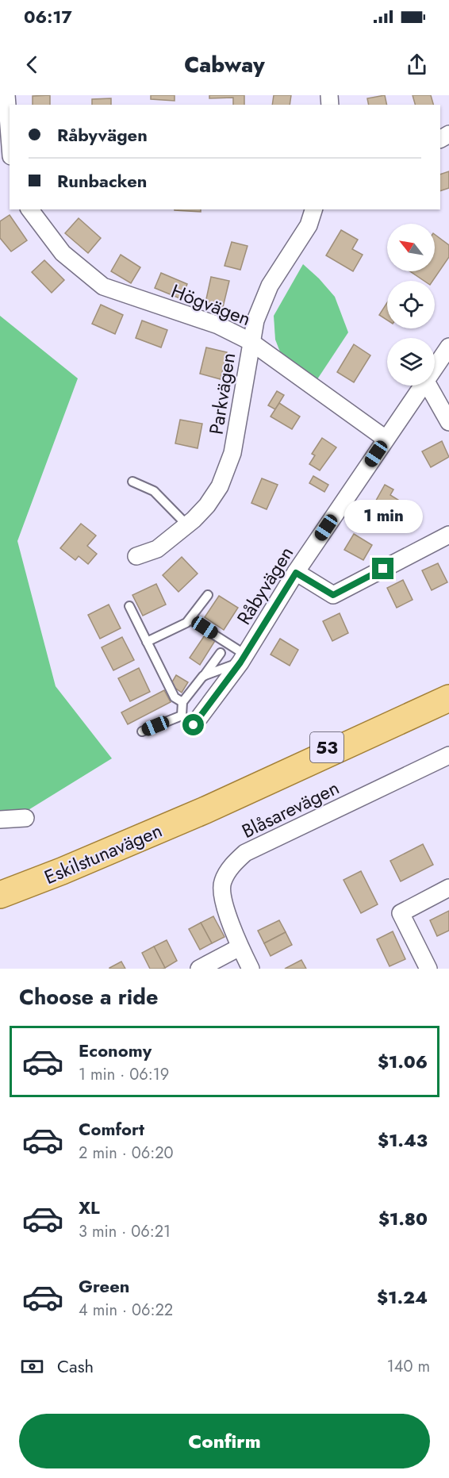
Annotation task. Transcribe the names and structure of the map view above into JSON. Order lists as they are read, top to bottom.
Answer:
{
  "streets": {
    "main road": ["53", "Eskilstunavägen"],
    "street": [
      "Högvägen",
      "Parkvägen",
      "Råbyvägen",
      "Blåsarevägen"
    ]
  },
  "crossings": [
    ["Högvägen", "Parkvägen"],
    ["Högvägen", "Råbyvägen"]
  ],
  "north": "top left",
  "page": {
    "status": "06:17",
    "header": "Cabway",
    "banner": ["Råbyvägen", "Runbacken"],
    "bubble": "1 min",
    "heading": "Choose a ride",
    "list": [
      {
        "name": "Economy",
        "note": "1 min · 06:19",
        "value": "$1.06"
      },
      {
        "name": "Comfort",
        "note": "2 min · 06:20",
        "value": "$1.43"
      },
      {
        "name": "XL",
        "note": "3 min · 06:21",
        "value": "$1.80"
      },
      {
        "name": "Green",
        "note": "4 min · 06:22",
        "value": "$1.24"
      }
    ],
    "pay": ["Cash", "140 m"],
    "buttons": "Confirm"
  }
}
